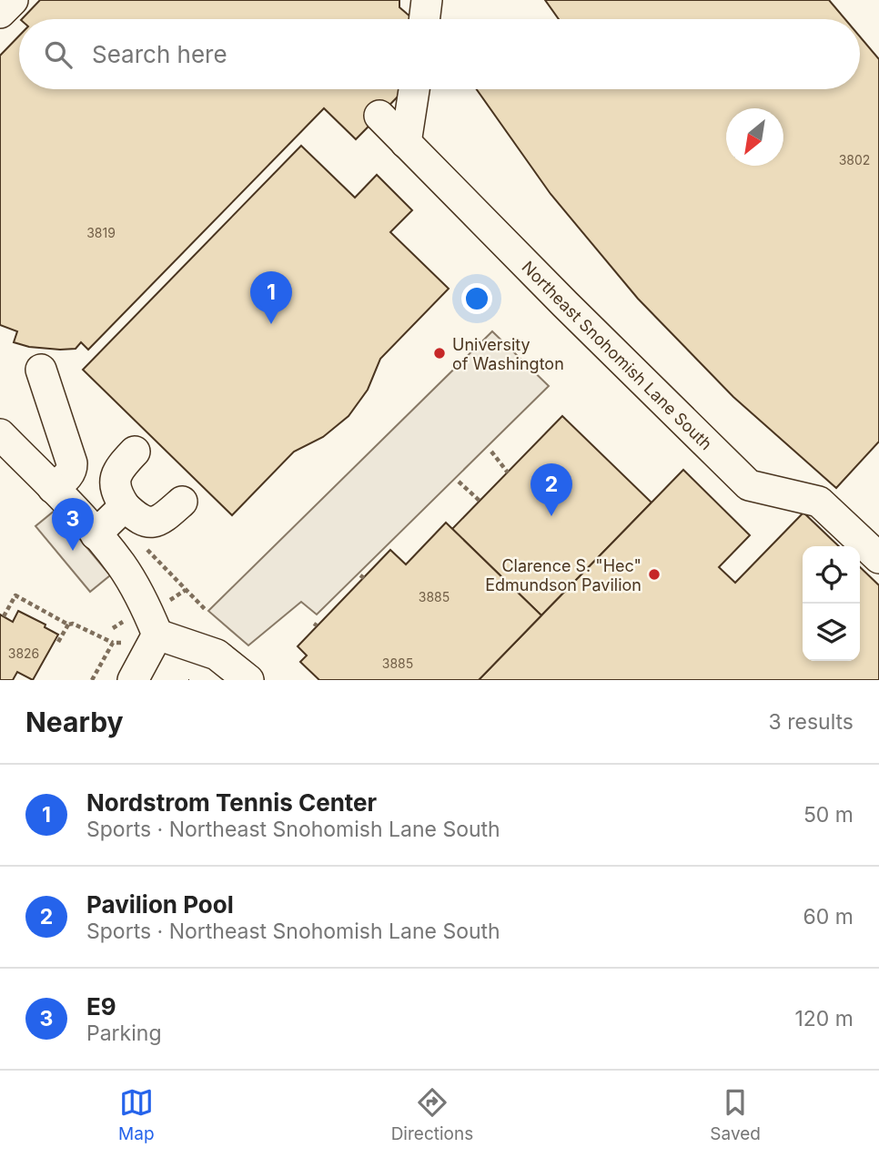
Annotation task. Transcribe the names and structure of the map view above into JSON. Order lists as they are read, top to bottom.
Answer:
{
  "streets": {
    "street": ["Northeast Snohomish Lane South"]
  },
  "places": ["University of Washington", "Clarence S. \"Hec\" Edmundson Pavilion"],
  "house_numbers": [
    "3802",
    "3819",
    "3885",
    "3826",
    "3885"
  ],
  "north": "bottom left",
  "page": {
    "search": "Search here",
    "pins": ["1", "2", "3"],
    "heading": ["Nearby", "3 results"],
    "list": [
      {
        "mark": "1",
        "name": "Nordstrom Tennis Center",
        "note": "Sports · Northeast Snohomish Lane South",
        "value": "50 m"
      },
      {
        "mark": "2",
        "name": "Pavilion Pool",
        "note": "Sports · Northeast Snohomish Lane South",
        "value": "60 m"
      },
      {
        "mark": "3",
        "name": "E9",
        "note": "Parking",
        "value": "120 m"
      }
    ],
    "nav": ["Map", "Directions", "Saved"]
  }
}
